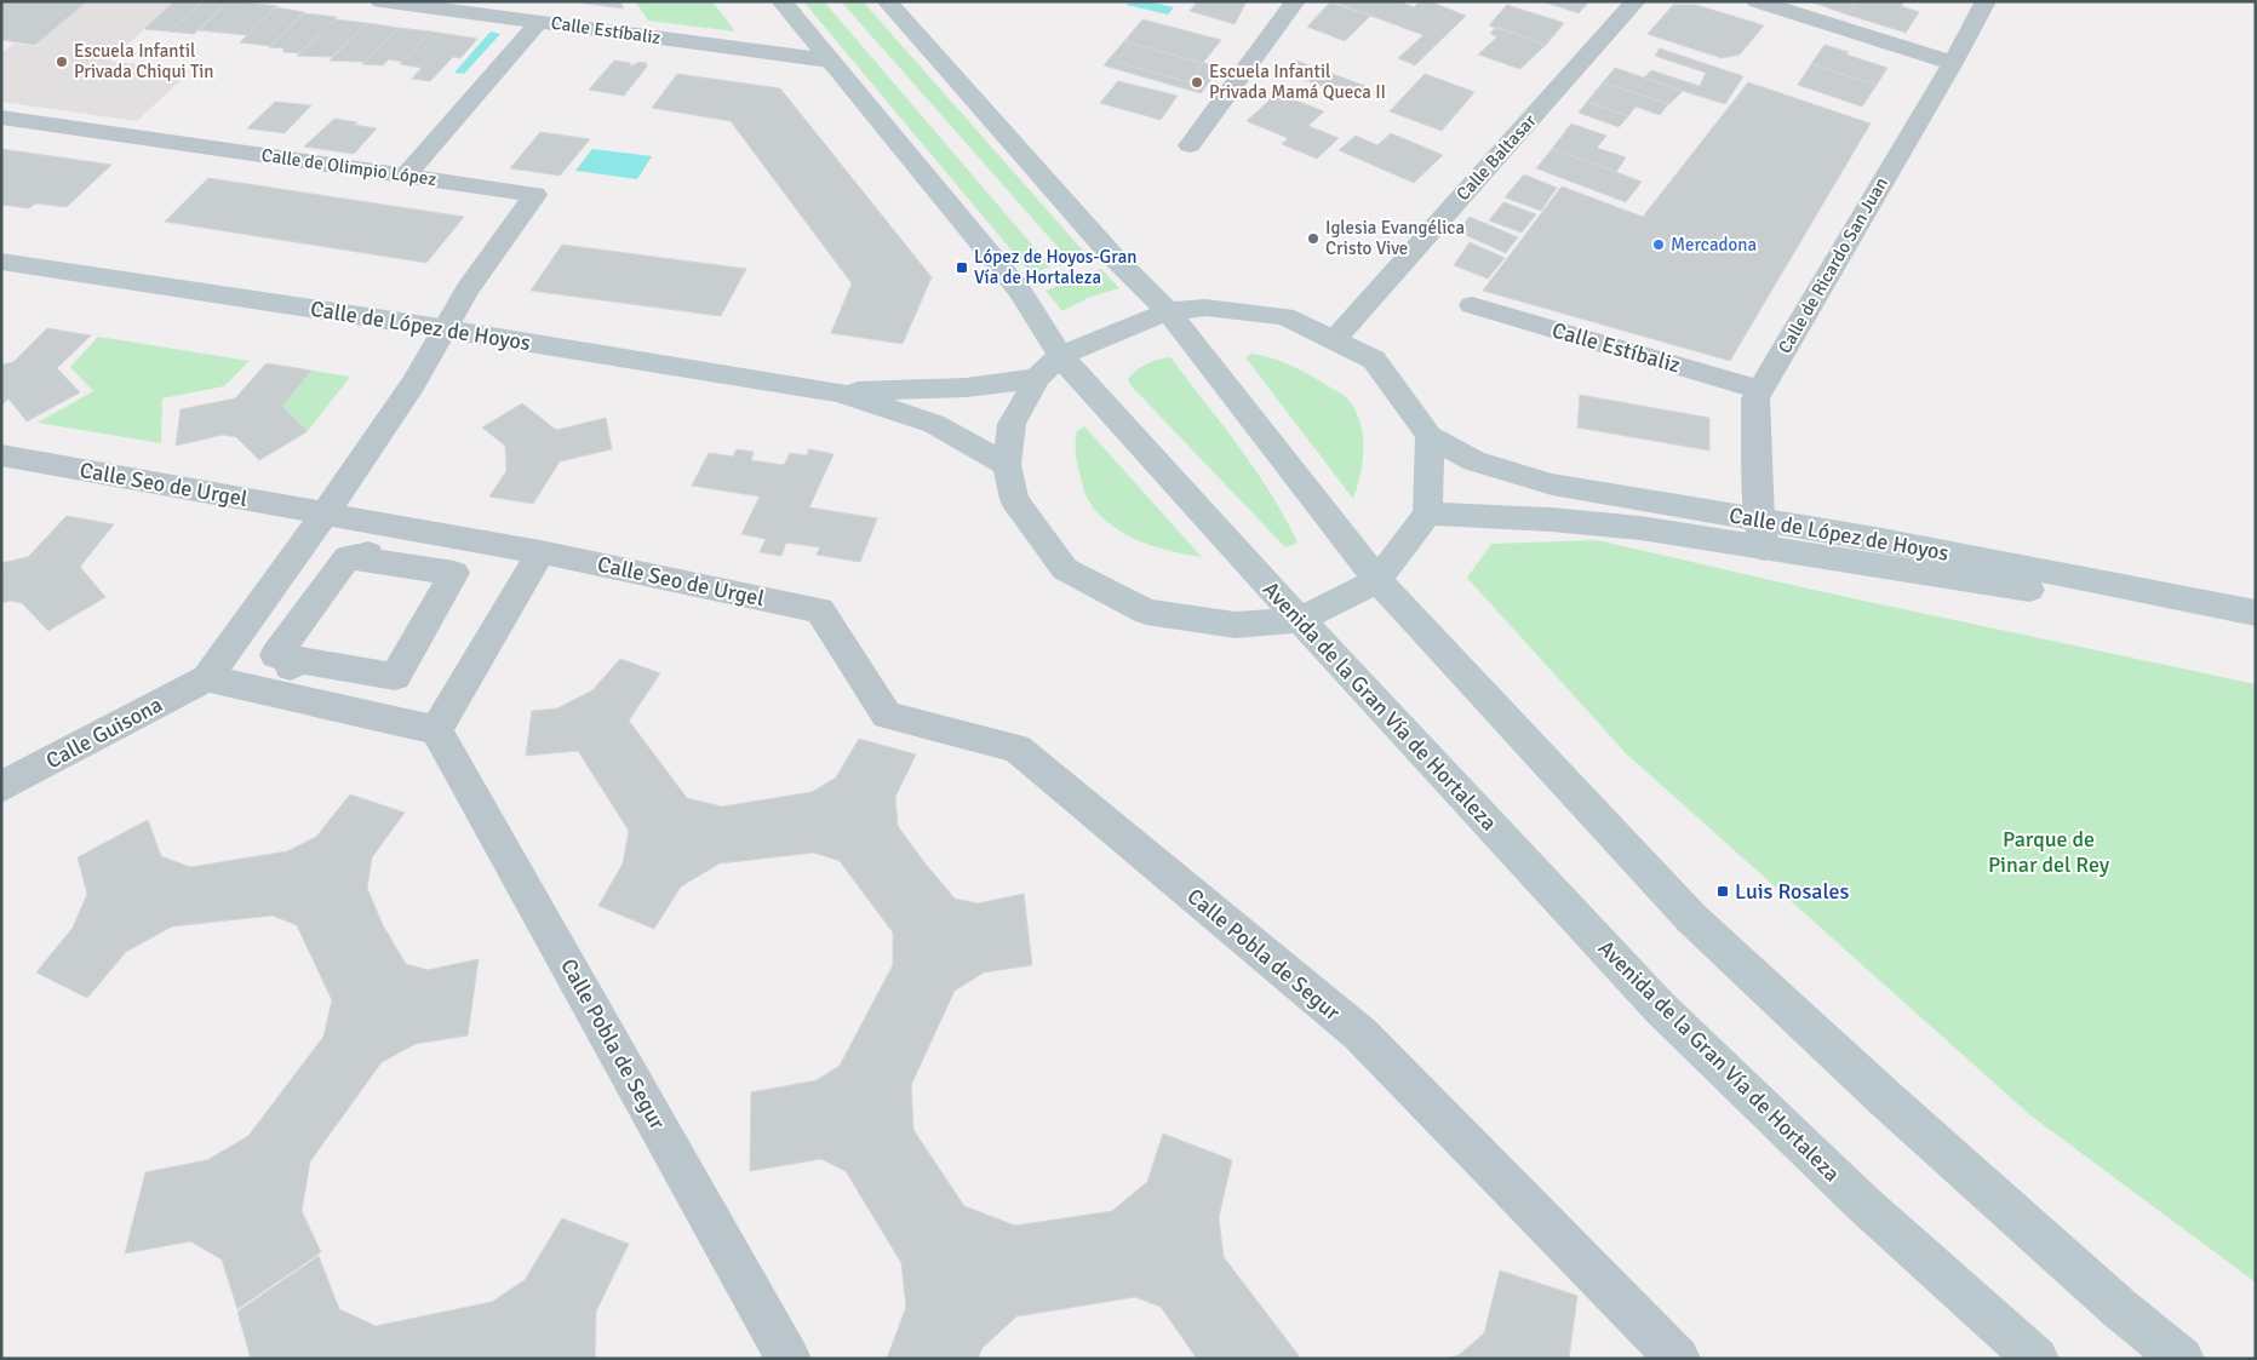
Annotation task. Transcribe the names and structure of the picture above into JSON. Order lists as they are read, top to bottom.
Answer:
{
  "streets": {
    "street": [
      "Calle Estíbaliz",
      "Calle Baltasar",
      "Calle de Olimpio López",
      "Calle de Ricardo San Juan",
      "Calle de López de Hoyos",
      "Calle Seo de Urgel",
      "Avenida de la Gran Vía de Hortaleza",
      "Calle Guisona",
      "Calle Pobla de Segur"
    ]
  },
  "crossings": [
    ["Calle Estíbaliz", "Calle de Ricardo San Juan"],
    ["Calle Estíbaliz", "Avenida de la Gran Vía de Hortaleza"],
    ["Calle de Olimpio López", "Calle de López de Hoyos"],
    ["Calle de Ricardo San Juan", "Calle de López de Hoyos"],
    ["Calle Seo de Urgel", "Calle Pobla de Segur"]
  ],
  "parks": ["Parque de Pinar del Rey"],
  "places": {
    "other": [
      "Escuela Infantil Privada Chiqui Tin",
      "Escuela Infantil Privada Mamá Queca II",
      "Iglesia Evangélica Cristo Vive",
      "Mercadona"
    ],
    "transit": ["López de Hoyos-Gran Vía de Hortaleza", "Luis Rosales"]
  }
}
